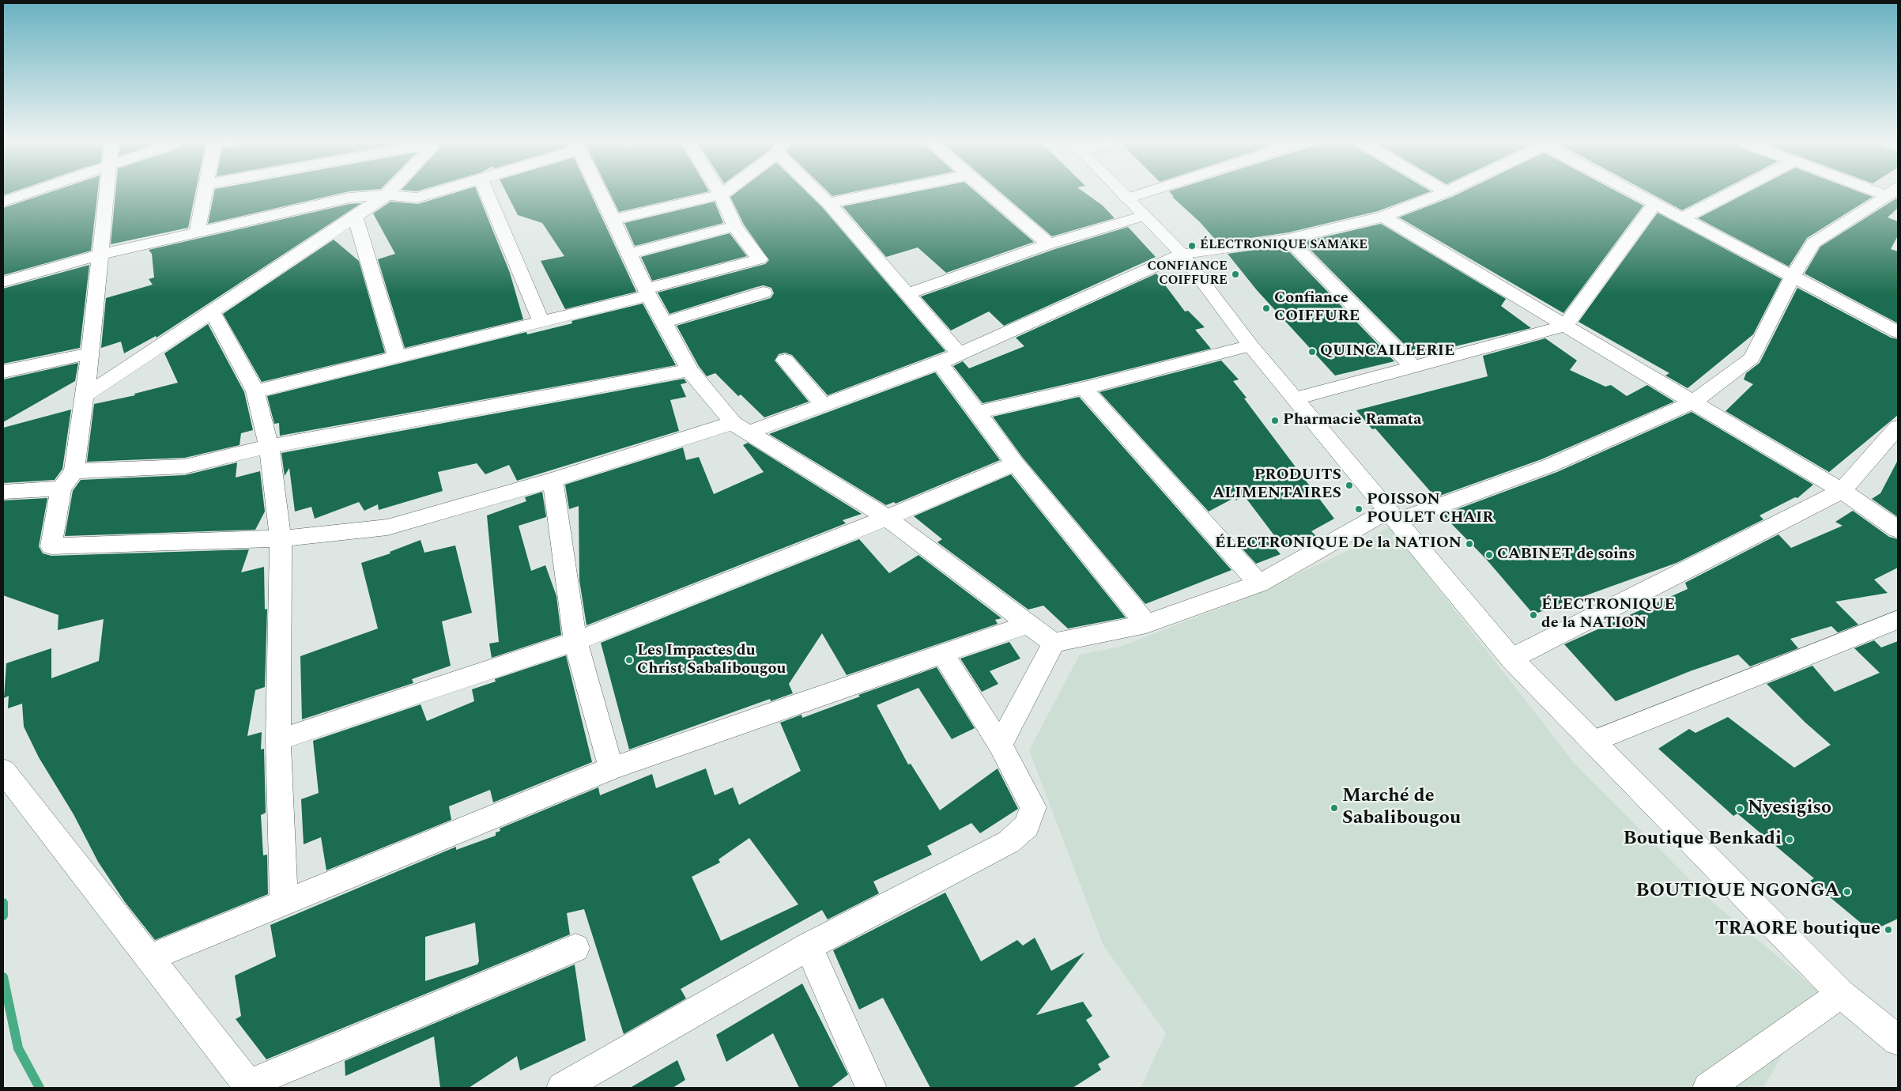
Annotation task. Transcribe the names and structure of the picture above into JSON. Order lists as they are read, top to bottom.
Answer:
{
  "places": [
    "ÉLECTRONIQUE SAMAKE",
    "CONFIANCE COIFFURE",
    "Confiance COIFFURE",
    "QUINCAILLERIE",
    "Pharmacie Ramata",
    "PRODUITS ALIMENTAIRES",
    "POISSON POULET CHAIR",
    "ÉLECTRONIQUE De la NATION",
    "CABINET de soins",
    "ÉLECTRONIQUE de la NATION",
    "Les Impactes du Christ Sabalibougou",
    "Marché de Sabalibougou",
    "Nyesigiso",
    "Boutique Benkadi",
    "BOUTIQUE NGONGA",
    "TRAORE boutique"
  ]
}
